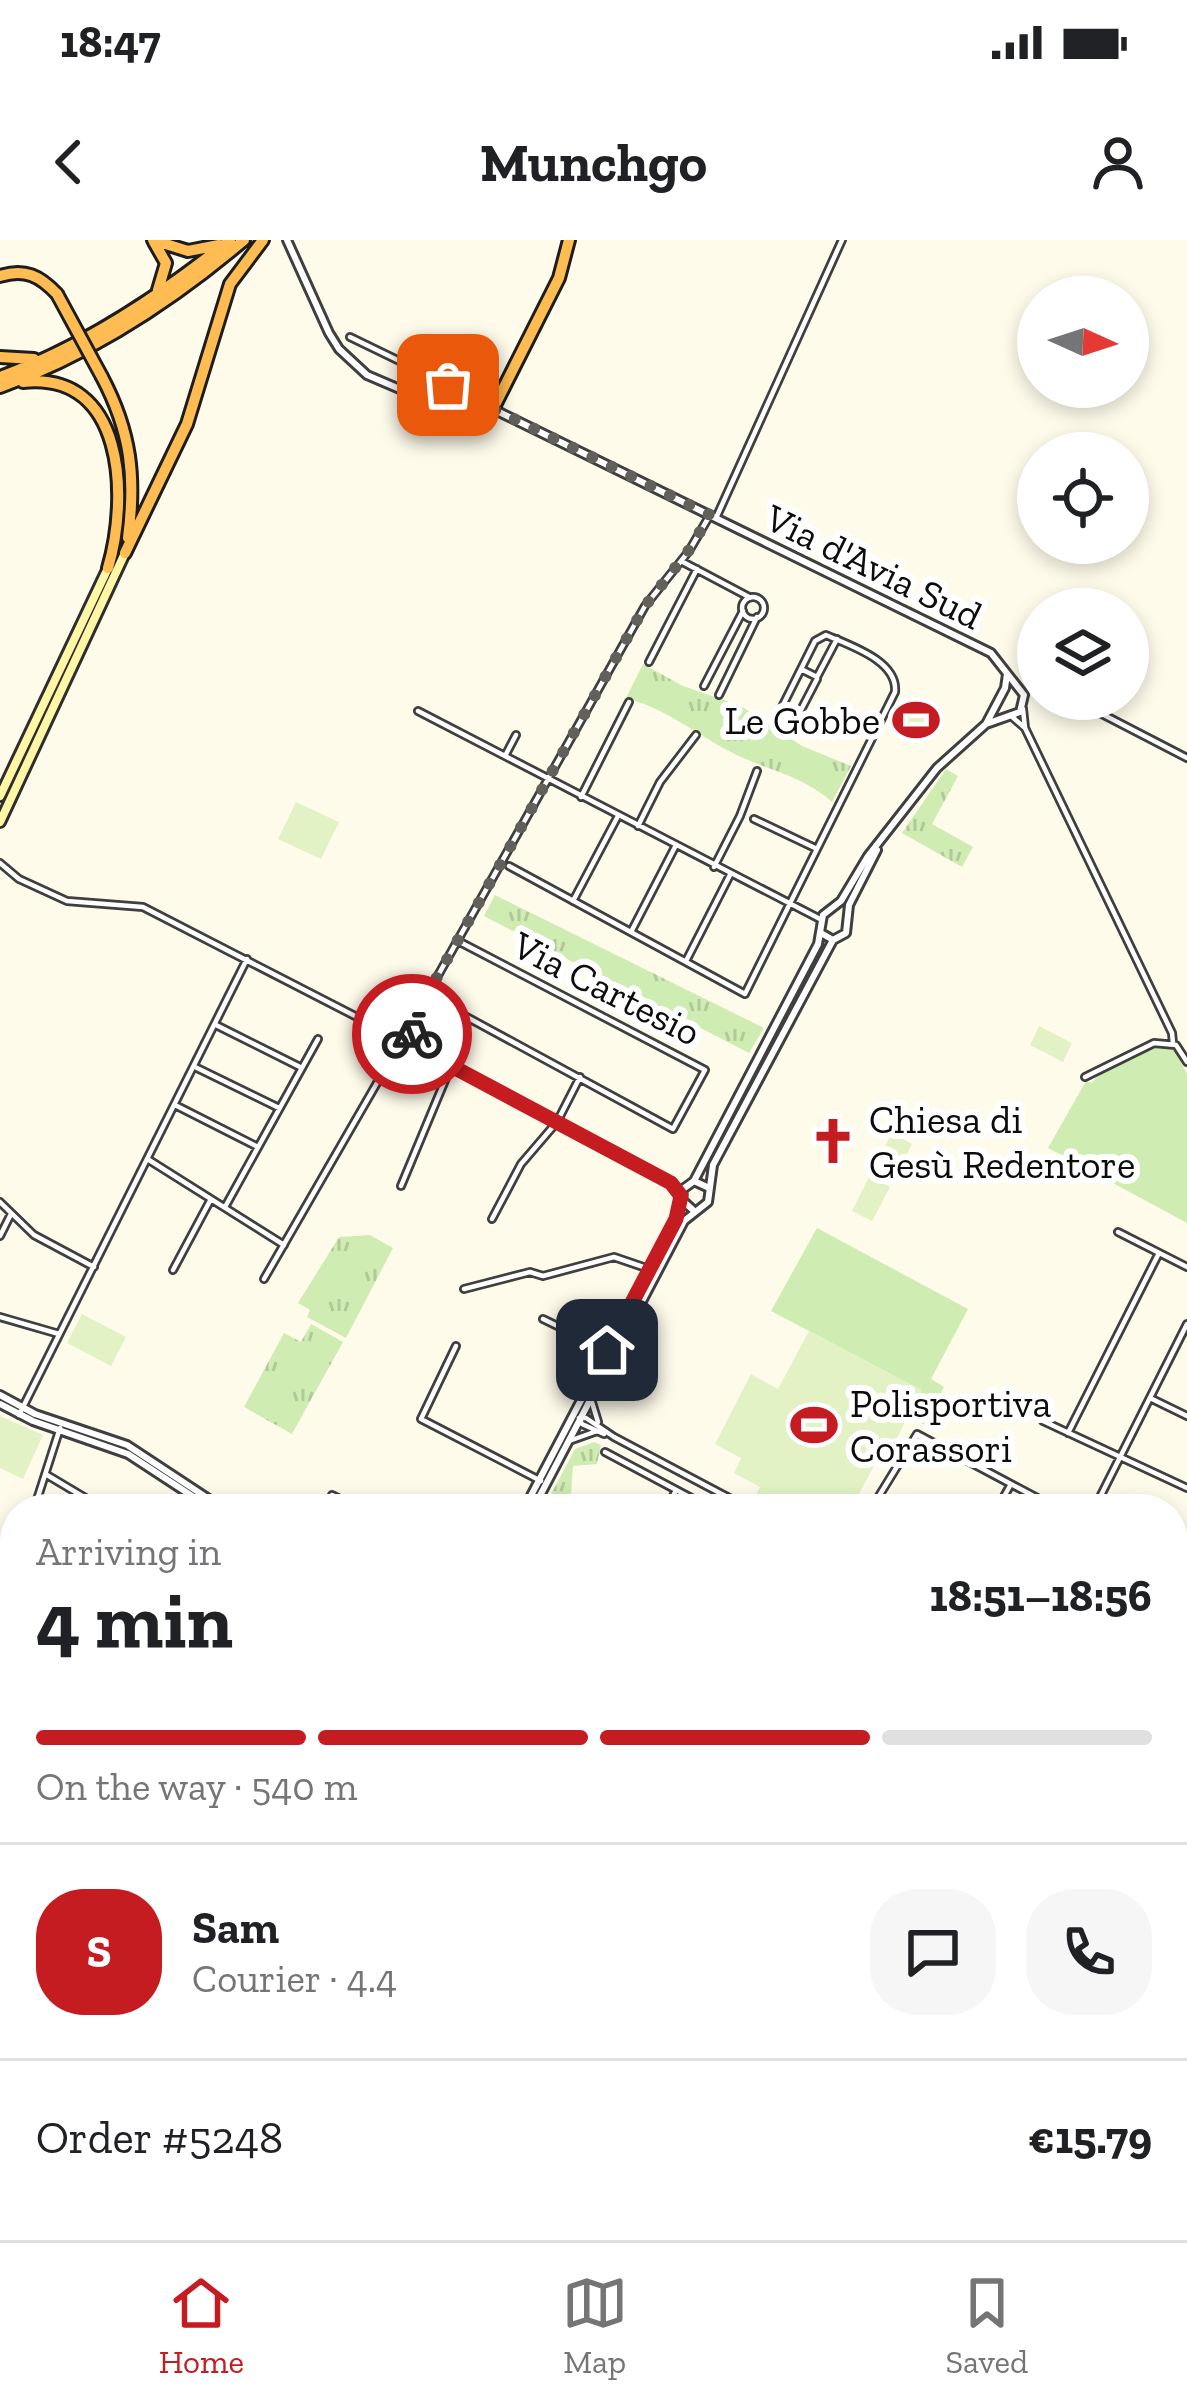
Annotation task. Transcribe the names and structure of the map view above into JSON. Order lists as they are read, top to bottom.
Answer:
{
  "streets": {
    "street": ["Via d'Avia Sud", "Via Cartesio"]
  },
  "places": {
    "sports": ["Le Gobbe", "Polisportiva Corassori"],
    "church": ["Chiesa di Gesù Redentore"]
  },
  "north": "right",
  "page": {
    "status": "18:47",
    "header": "Munchgo",
    "heading": ["4 min", "Arriving in", "18:51–18:56"],
    "panel": [
      "Sam",
      "Courier · 4.4",
      "Order #5248",
      "€15.79"
    ],
    "bar": "On the way · 540 m",
    "round": "S",
    "tabs": ["Home", "Map", "Saved"]
  }
}
